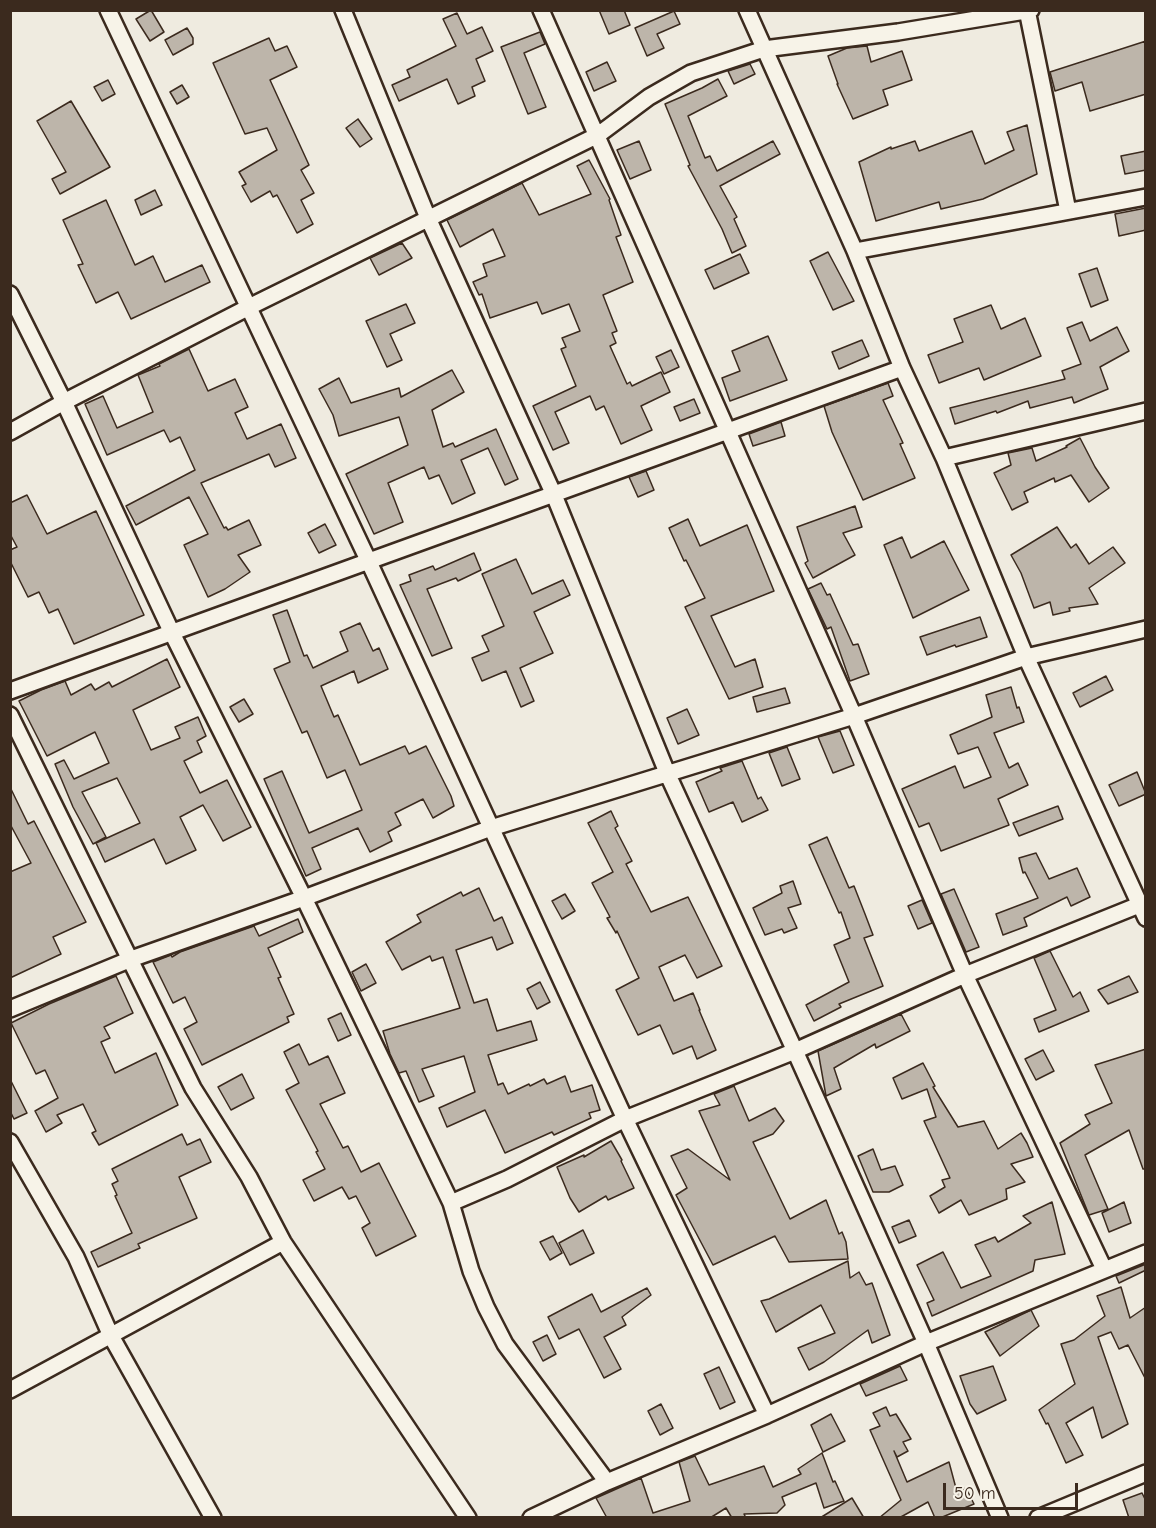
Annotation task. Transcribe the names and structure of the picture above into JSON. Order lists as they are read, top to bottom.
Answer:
{
  "scale_bar": "50 m"
}
